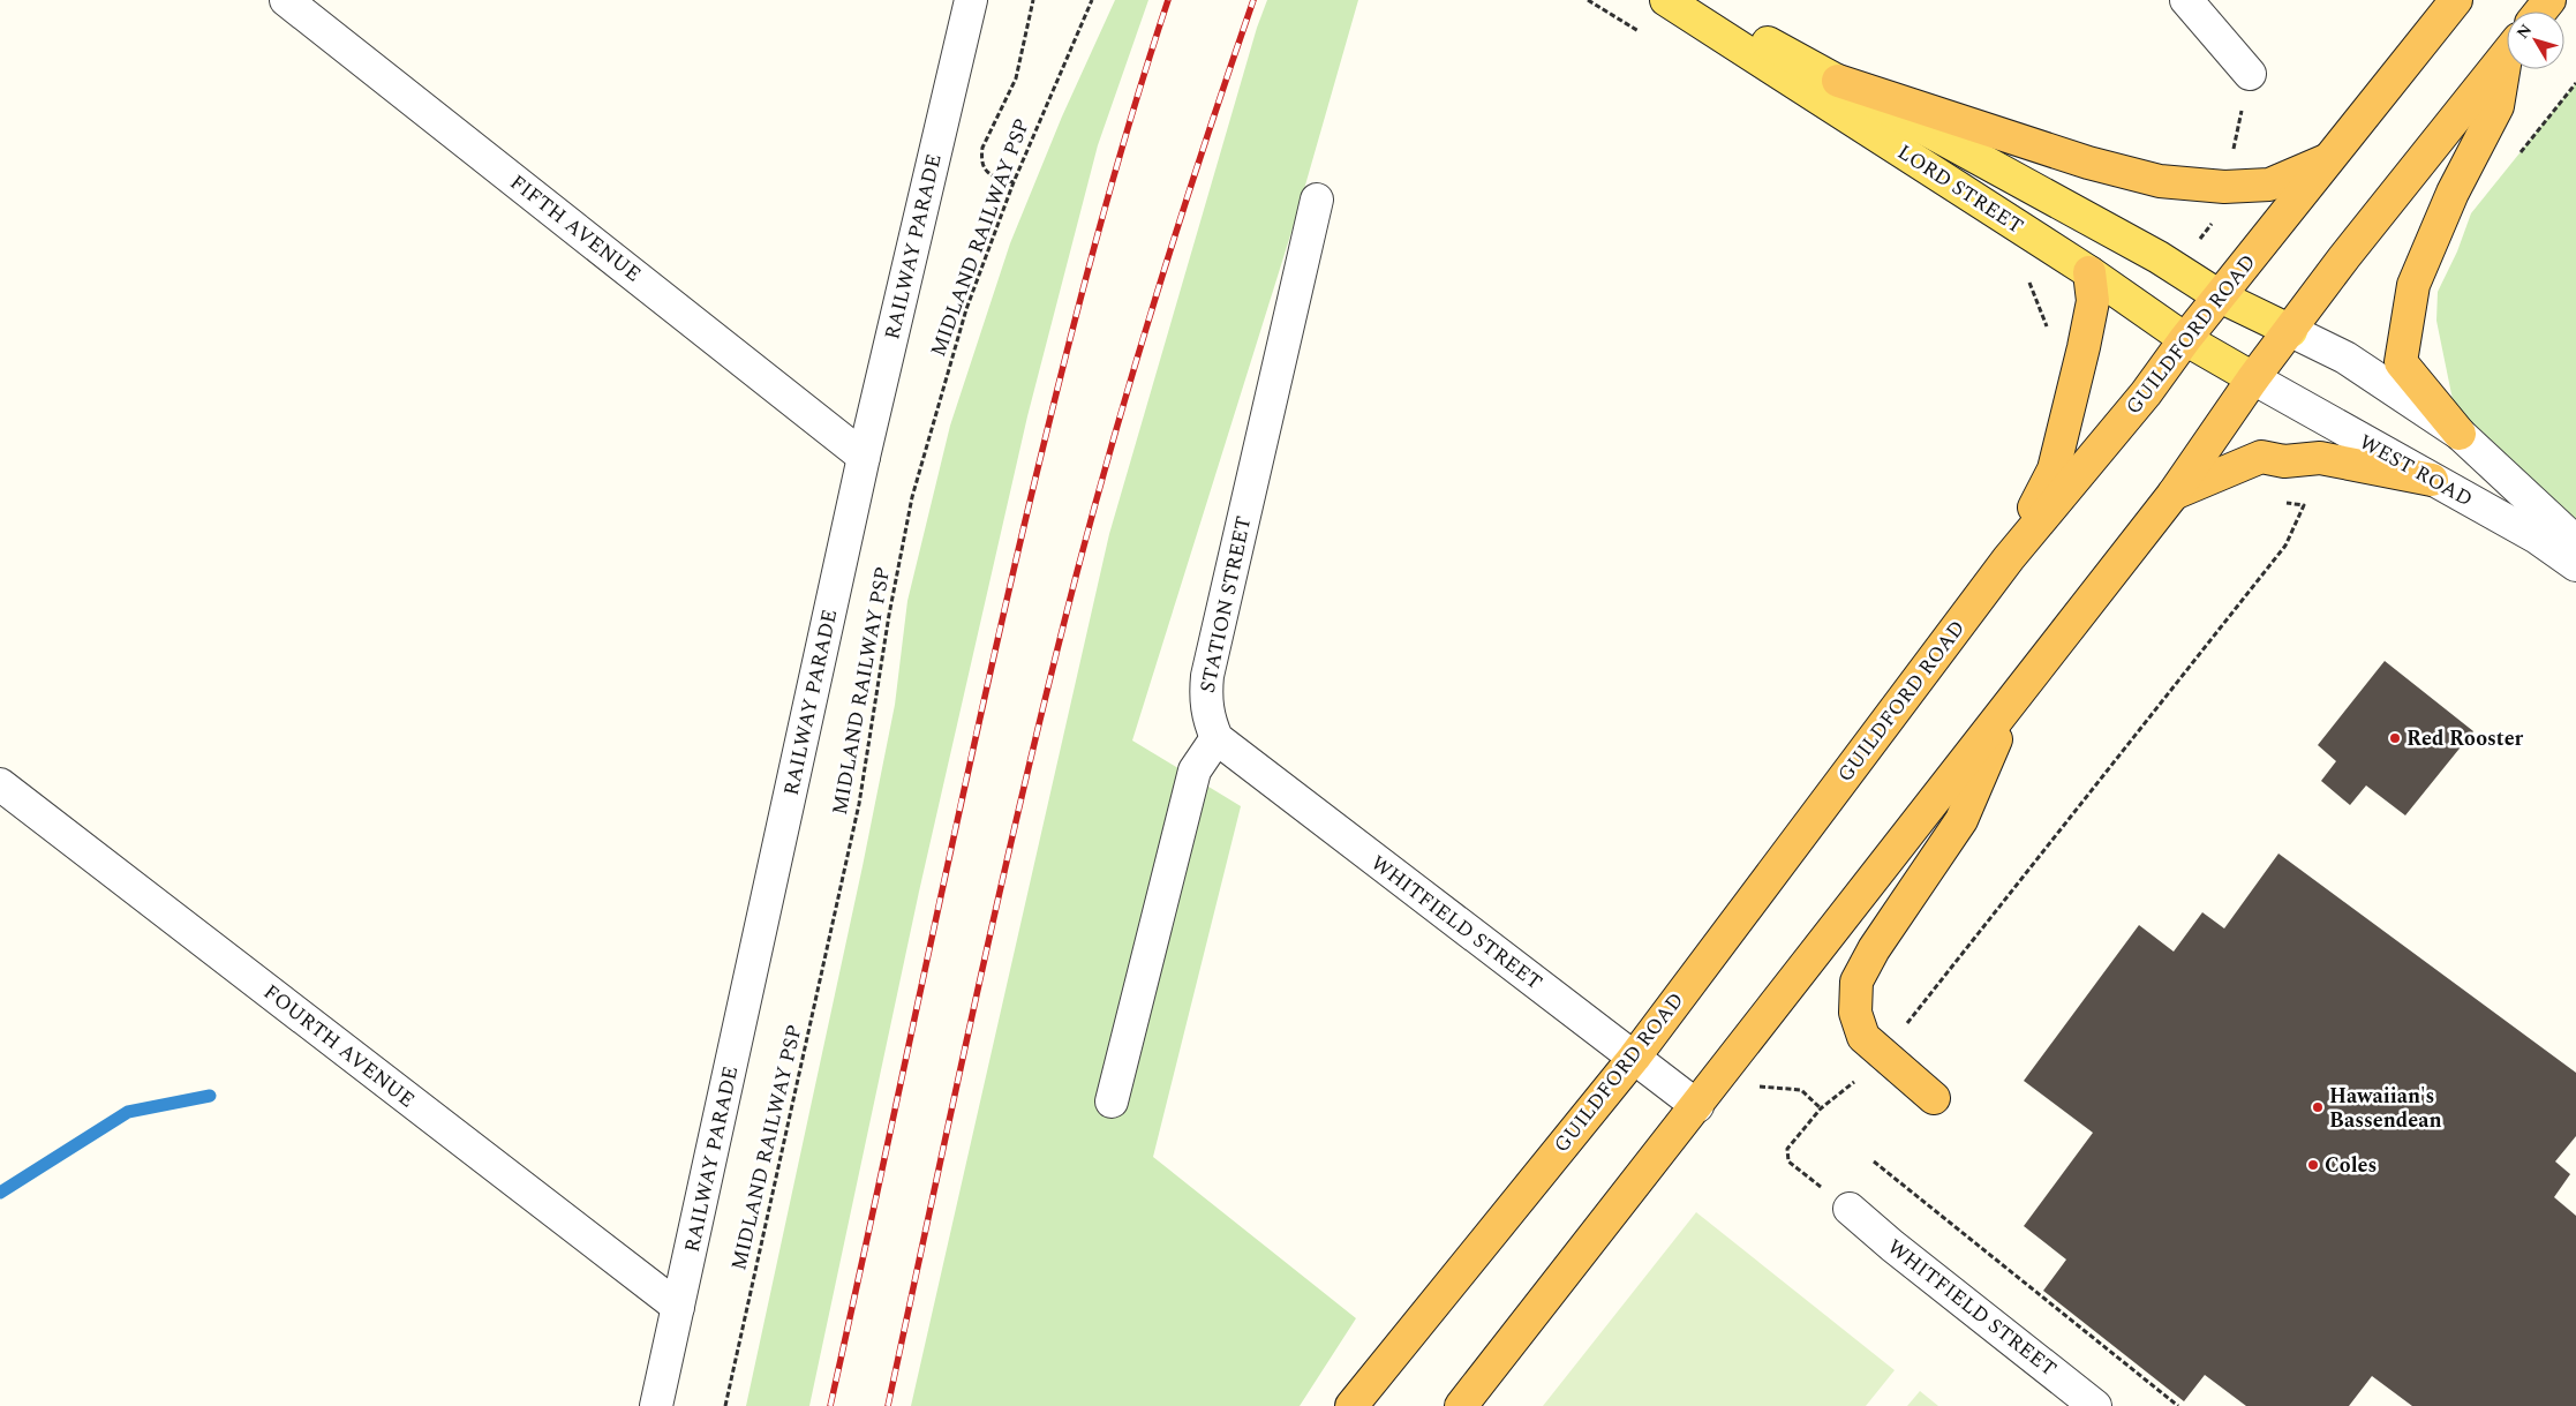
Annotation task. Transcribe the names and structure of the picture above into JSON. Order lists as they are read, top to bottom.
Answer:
{
  "streets": {
    "highway": ["GUILDFORD ROAD"],
    "main road": ["LORD STREET"],
    "street": [
      "FIFTH AVENUE",
      "RAILWAY PARADE",
      "WEST ROAD",
      "STATION STREET",
      "WHITFIELD STREET",
      "FOURTH AVENUE"
    ],
    "path": ["MIDLAND RAILWAY PSP"]
  },
  "crossings": [
    ["LORD STREET", "GUILDFORD ROAD"],
    ["LORD STREET", "WEST ROAD"],
    ["FIFTH AVENUE", "RAILWAY PARADE"],
    ["RAILWAY PARADE", "FOURTH AVENUE"],
    ["GUILDFORD ROAD", "WHITFIELD STREET"],
    ["STATION STREET", "WHITFIELD STREET"]
  ],
  "places": ["Red Rooster", "Hawaiian's Bassendean", "Coles"],
  "north": "top left"
}
